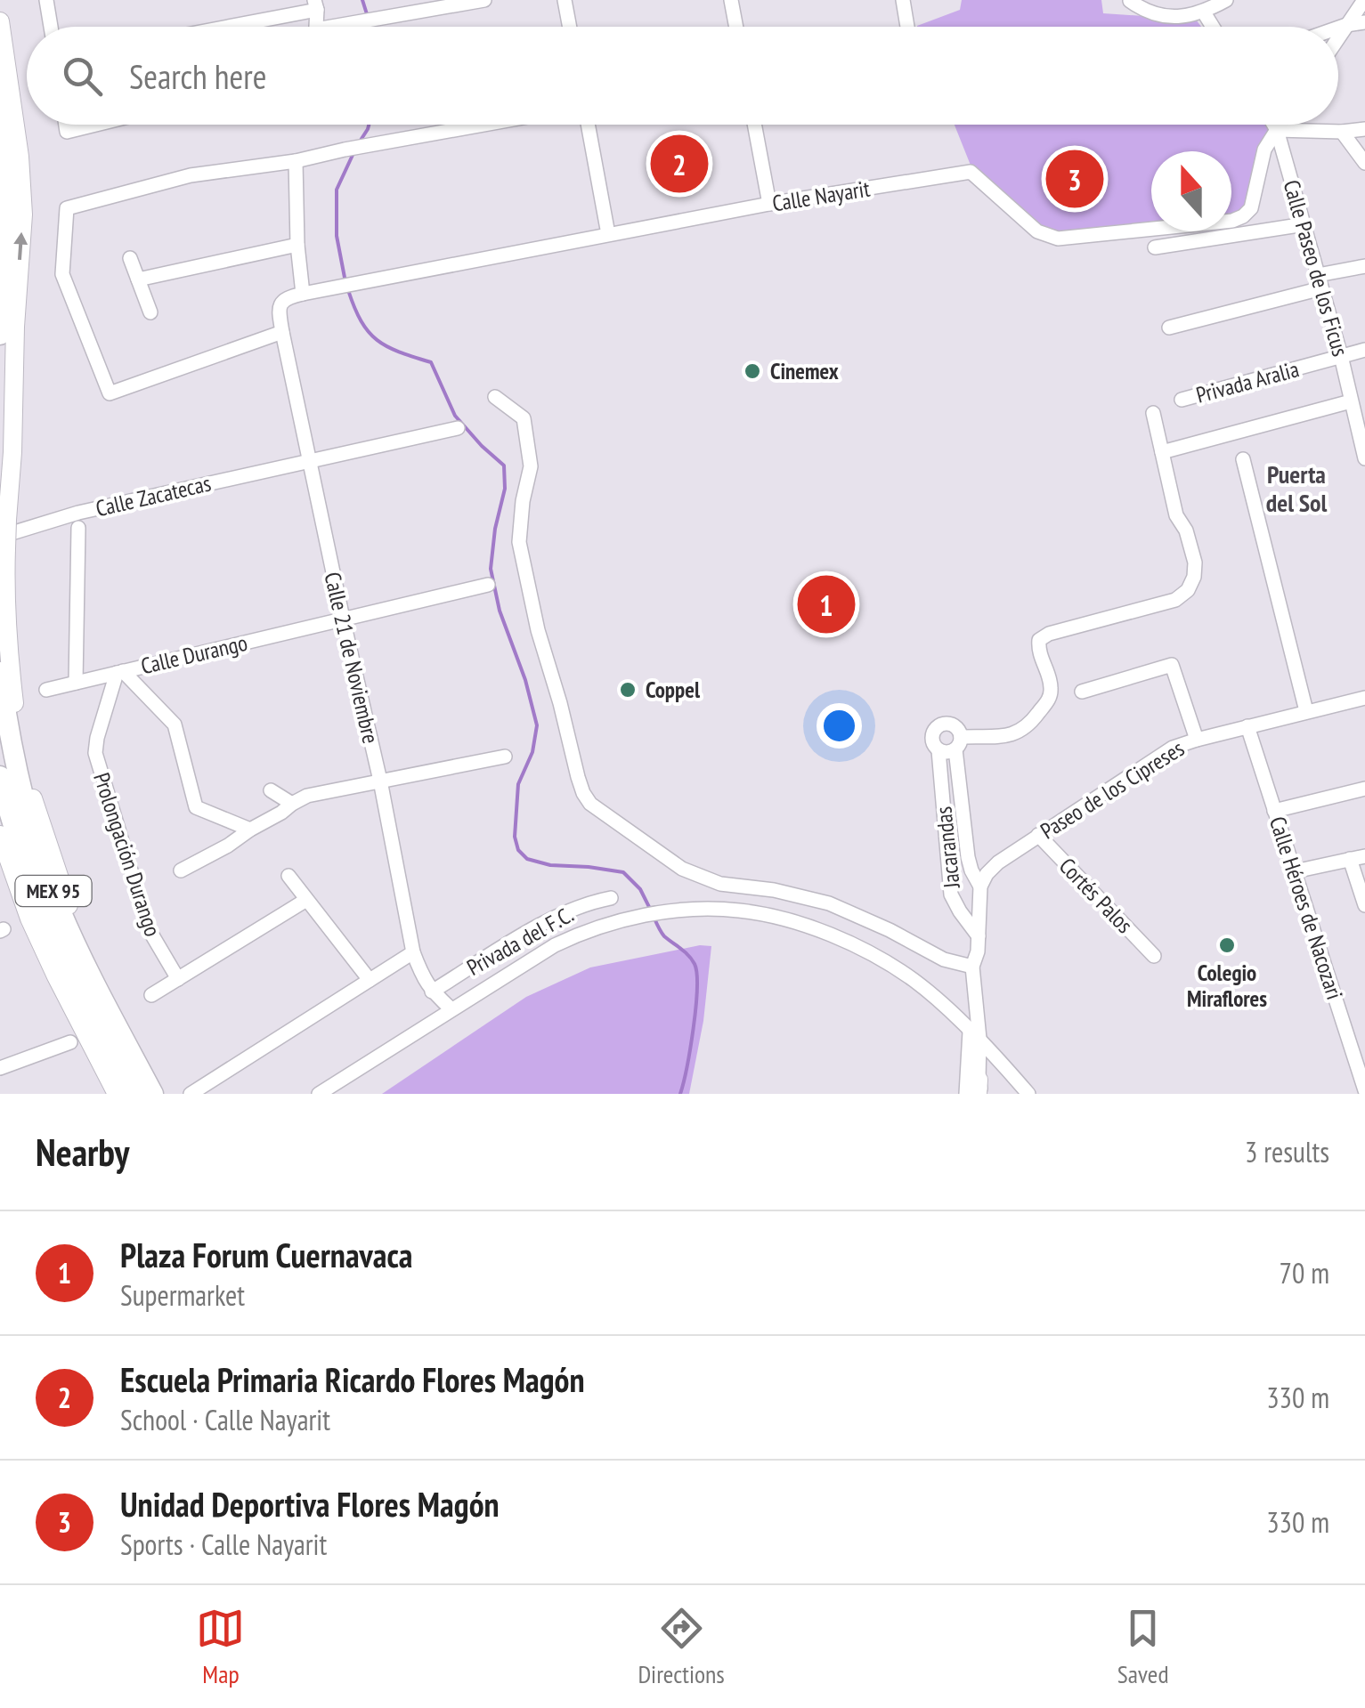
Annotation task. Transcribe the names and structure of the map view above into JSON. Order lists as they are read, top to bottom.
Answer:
{
  "streets": {
    "highway": ["MEX 95"],
    "street": [
      "Calle Nayarit",
      "Calle Paseo de los Ficus",
      "Privada Aralia",
      "Calle Zacatecas",
      "Calle Durango",
      "Calle 21 de Noviembre",
      "Paseo de los Cipreses",
      "Jacarandas",
      "Prolongación Durango",
      "Cortés Palos",
      "Calle Héroes de Nacozari",
      "Privada del F.C."
    ]
  },
  "crossings": [
    ["Calle Nayarit", "Calle Paseo de los Ficus"],
    ["Calle Nayarit", "Calle 21 de Noviembre"],
    ["Calle Paseo de los Ficus", "Privada Aralia"],
    ["Calle Zacatecas", "Calle 21 de Noviembre"],
    ["Calle Zacatecas", "MEX 95"],
    ["Calle Durango", "Calle 21 de Noviembre"],
    ["Calle Durango", "Prolongación Durango"],
    ["Calle 21 de Noviembre", "Privada del F.C."],
    ["Paseo de los Cipreses", "Jacarandas"],
    ["Paseo de los Cipreses", "Cortés Palos"],
    ["Paseo de los Cipreses", "Calle Héroes de Nacozari"]
  ],
  "districts": ["Puerta del Sol"],
  "places": ["Cinemex", "Coppel", "Colegio Miraflores"],
  "north": "top",
  "page": {
    "search": "Search here",
    "pins": ["2", "3", "1"],
    "heading": ["Nearby", "3 results"],
    "list": [
      {
        "mark": "1",
        "name": "Plaza Forum Cuernavaca",
        "note": "Supermarket",
        "value": "70 m"
      },
      {
        "mark": "2",
        "name": "Escuela Primaria Ricardo Flores Magón",
        "note": "School · Calle Nayarit",
        "value": "330 m"
      },
      {
        "mark": "3",
        "name": "Unidad Deportiva Flores Magón",
        "note": "Sports · Calle Nayarit",
        "value": "330 m"
      }
    ],
    "nav": ["Map", "Directions", "Saved"]
  }
}
